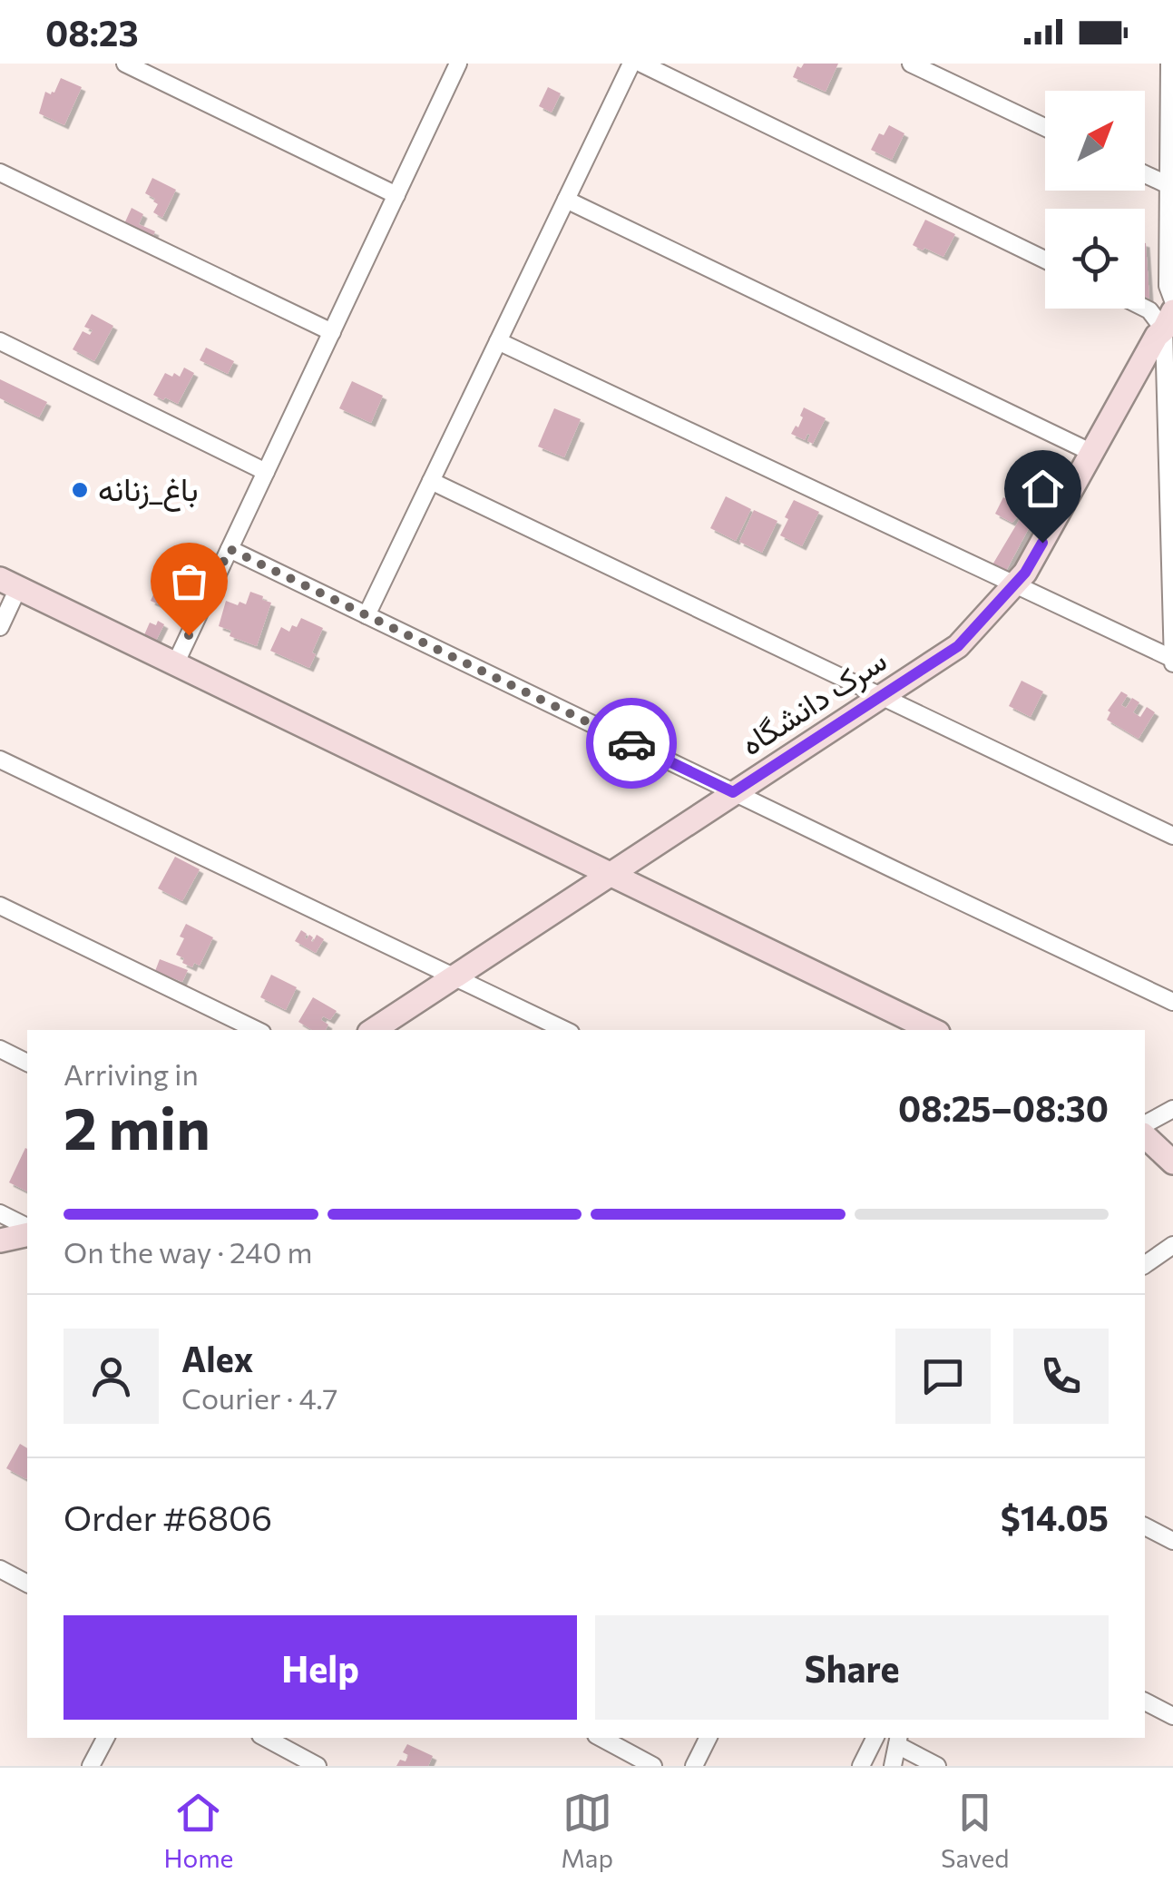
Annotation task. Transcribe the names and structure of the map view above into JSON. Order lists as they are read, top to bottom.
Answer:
{
  "streets": {
    "street": ["سرک دانشگاه"]
  },
  "places": ["باغ_زنانه"],
  "north": "top right",
  "page": {
    "status": "08:23",
    "heading": ["2 min", "Arriving in", "08:25–08:30"],
    "panel": [
      "Alex",
      "Courier · 4.7",
      "Order #6806",
      "$14.05"
    ],
    "bar": "On the way · 240 m",
    "buttons": ["Help", "Share"],
    "tabs": ["Home", "Map", "Saved"]
  }
}
